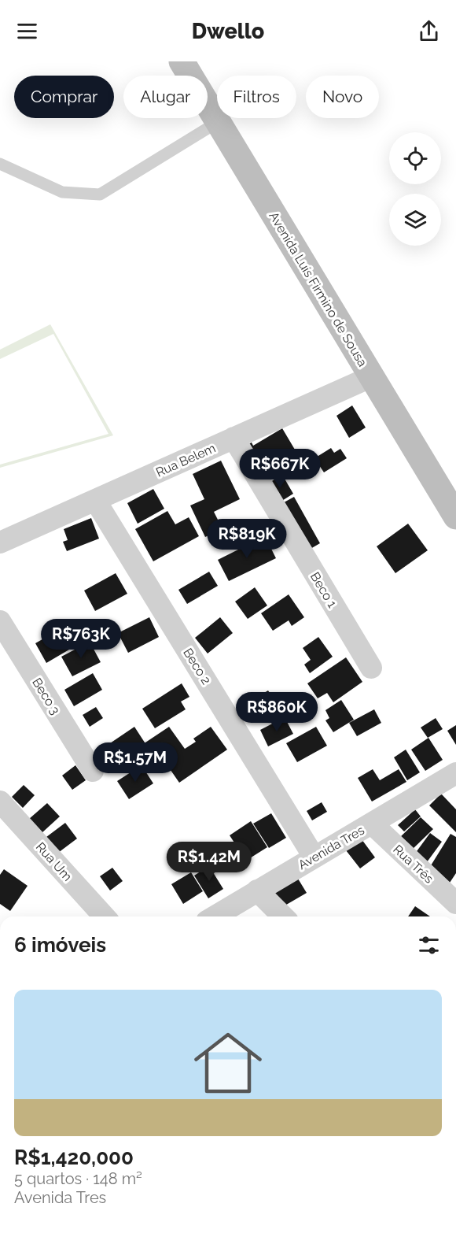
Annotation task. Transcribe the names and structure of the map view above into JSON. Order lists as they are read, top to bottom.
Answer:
{
  "streets": {
    "main road": ["Avenida Luís Firmino de Sousa"],
    "street": [
      "Rua Belem",
      "Beco 1",
      "Beco 2",
      "Beco 3",
      "Avenida Tres",
      "Rua Um",
      "Rua Três"
    ]
  },
  "crossings": [
    ["Avenida Luís Firmino de Sousa", "Rua Belem"],
    ["Rua Belem", "Beco 1"],
    ["Rua Belem", "Beco 2"],
    ["Beco 2", "Avenida Tres"],
    ["Avenida Tres", "Rua Três"]
  ],
  "page": {
    "header": "Dwello",
    "chip": [
      "Comprar",
      "Alugar",
      "Filtros",
      "Novo"
    ],
    "price": [
      "R$667K",
      "R$819K",
      "R$763K",
      "R$860K",
      "R$1.57M",
      "R$1.42M"
    ],
    "heading": "6 imóveis",
    "list": [
      {
        "name": "R$1,420,000",
        "note": "5 quartos · 148 m² · Avenida Tres"
      }
    ]
  }
}
